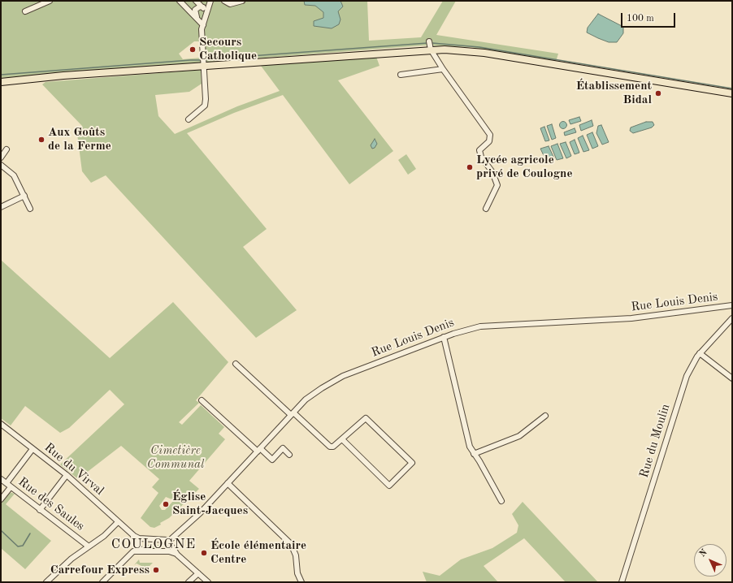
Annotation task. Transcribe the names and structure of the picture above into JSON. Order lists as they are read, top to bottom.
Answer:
{
  "streets": {
    "street": [
      "Rue Louis Denis",
      "Rue du Moulin",
      "Rue du Virval",
      "Rue des Saules"
    ]
  },
  "districts": ["COULOGNE"],
  "parks": ["Cimetière Communal"],
  "places": [
    "Secours Catholique",
    "Établissement Bidal",
    "Aux Goûts de la Ferme",
    "Lycée agricole privé de Coulogne",
    "Église Saint-Jacques",
    "École élémentaire Centre",
    "Carrefour Express"
  ],
  "scale_bar": "100 m",
  "north": "top left"
}
